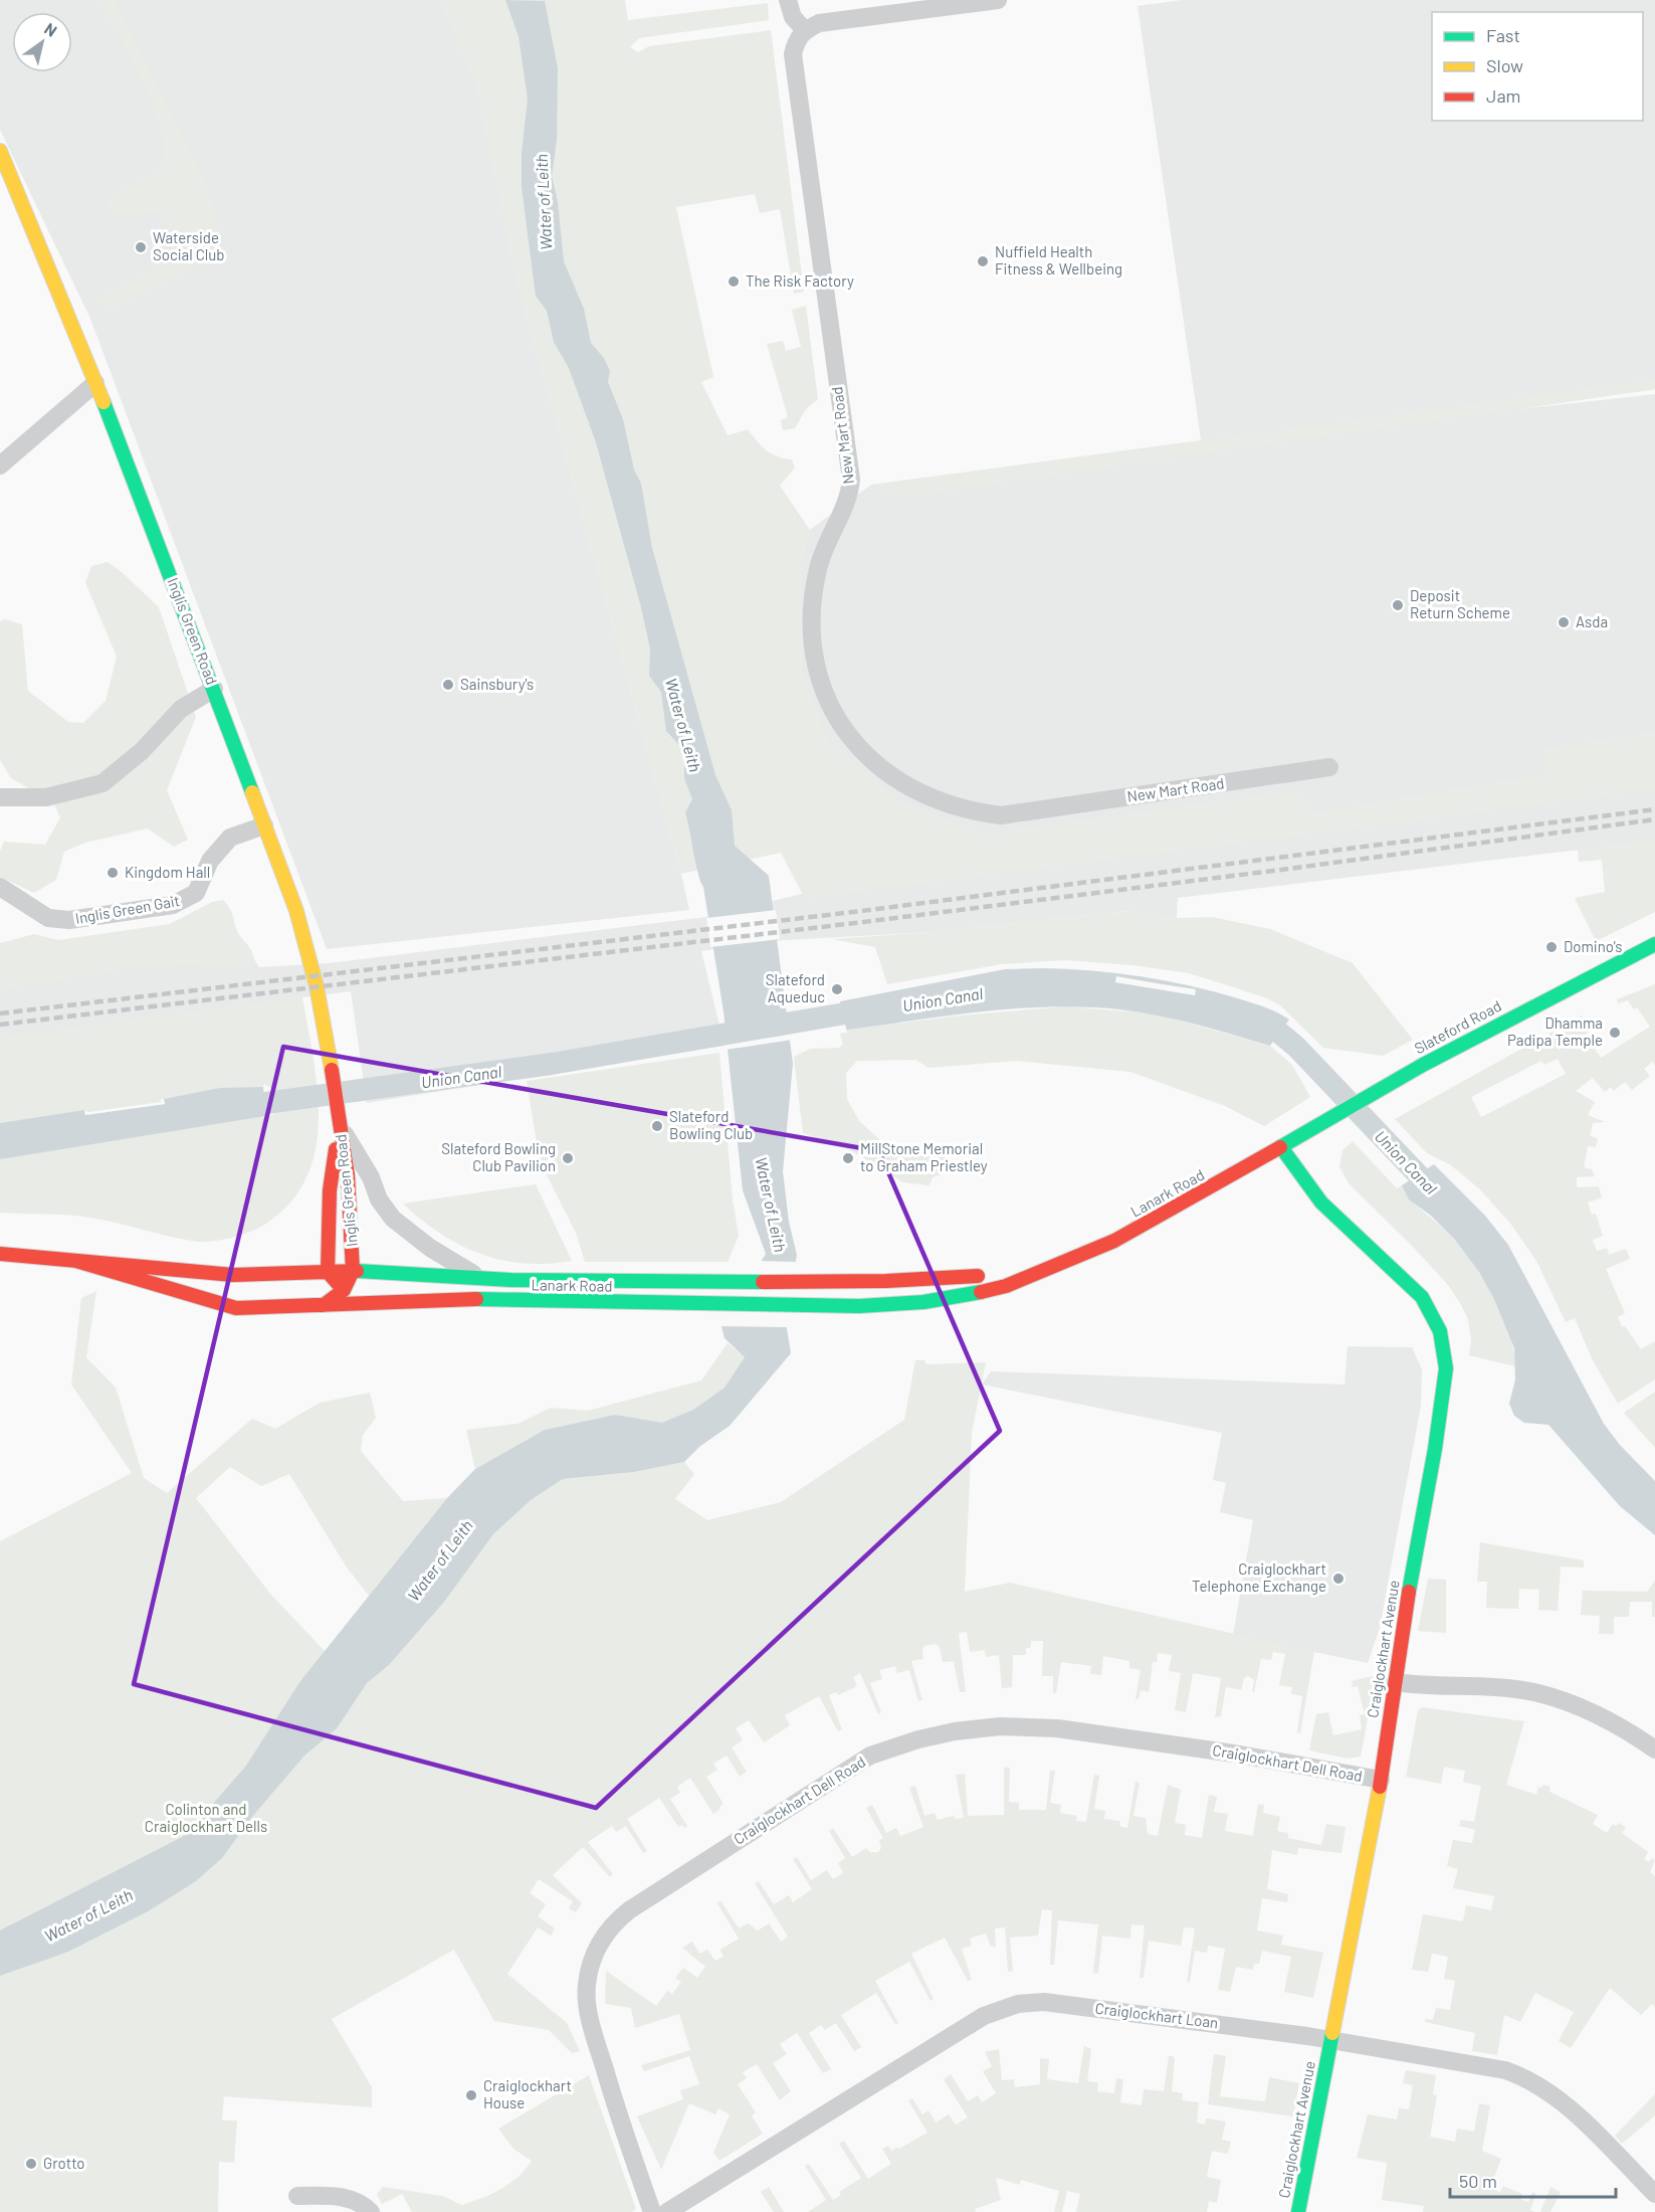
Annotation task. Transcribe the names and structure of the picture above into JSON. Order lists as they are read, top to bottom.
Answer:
{
  "streets": {
    "main road": [
      "Inglis Green Road",
      "Slateford Road",
      "Lanark Road",
      "Craiglockhart Avenue"
    ],
    "street": [
      "New Mart Road",
      "Inglis Green Gait",
      "Craiglockhart Dell Road",
      "Craiglockhart Loan"
    ]
  },
  "crossings": [
    ["Inglis Green Road", "Inglis Green Gait"],
    ["Inglis Green Road", "Lanark Road"],
    ["Slateford Road", "Lanark Road"],
    ["Slateford Road", "Craiglockhart Avenue"],
    ["Lanark Road", "Craiglockhart Avenue"],
    ["Craiglockhart Avenue", "Craiglockhart Dell Road"],
    ["Craiglockhart Avenue", "Craiglockhart Loan"]
  ],
  "water": ["Water of Leith", "Union Canal"],
  "parks": ["Colinton and Craiglockhart Dells"],
  "places": [
    "Waterside Social Club",
    "Nuffield Health Fitness & Wellbeing",
    "The Risk Factory",
    "Deposit Return Scheme",
    "Asda",
    "Sainsbury's",
    "Kingdom Hall",
    "Domino's",
    "Slateford Aqueduc",
    "Dhamma Padipa Temple",
    "Slateford Bowling Club",
    "Slateford Bowling Club Pavilion",
    "MillStone Memorial to Graham Priestley",
    "Craiglockhart Telephone Exchange",
    "Craiglockhart House",
    "Grotto"
  ],
  "legend": ["Fast", "Slow", "Jam"],
  "scale_bar": "50 m",
  "north": "top right"
}
